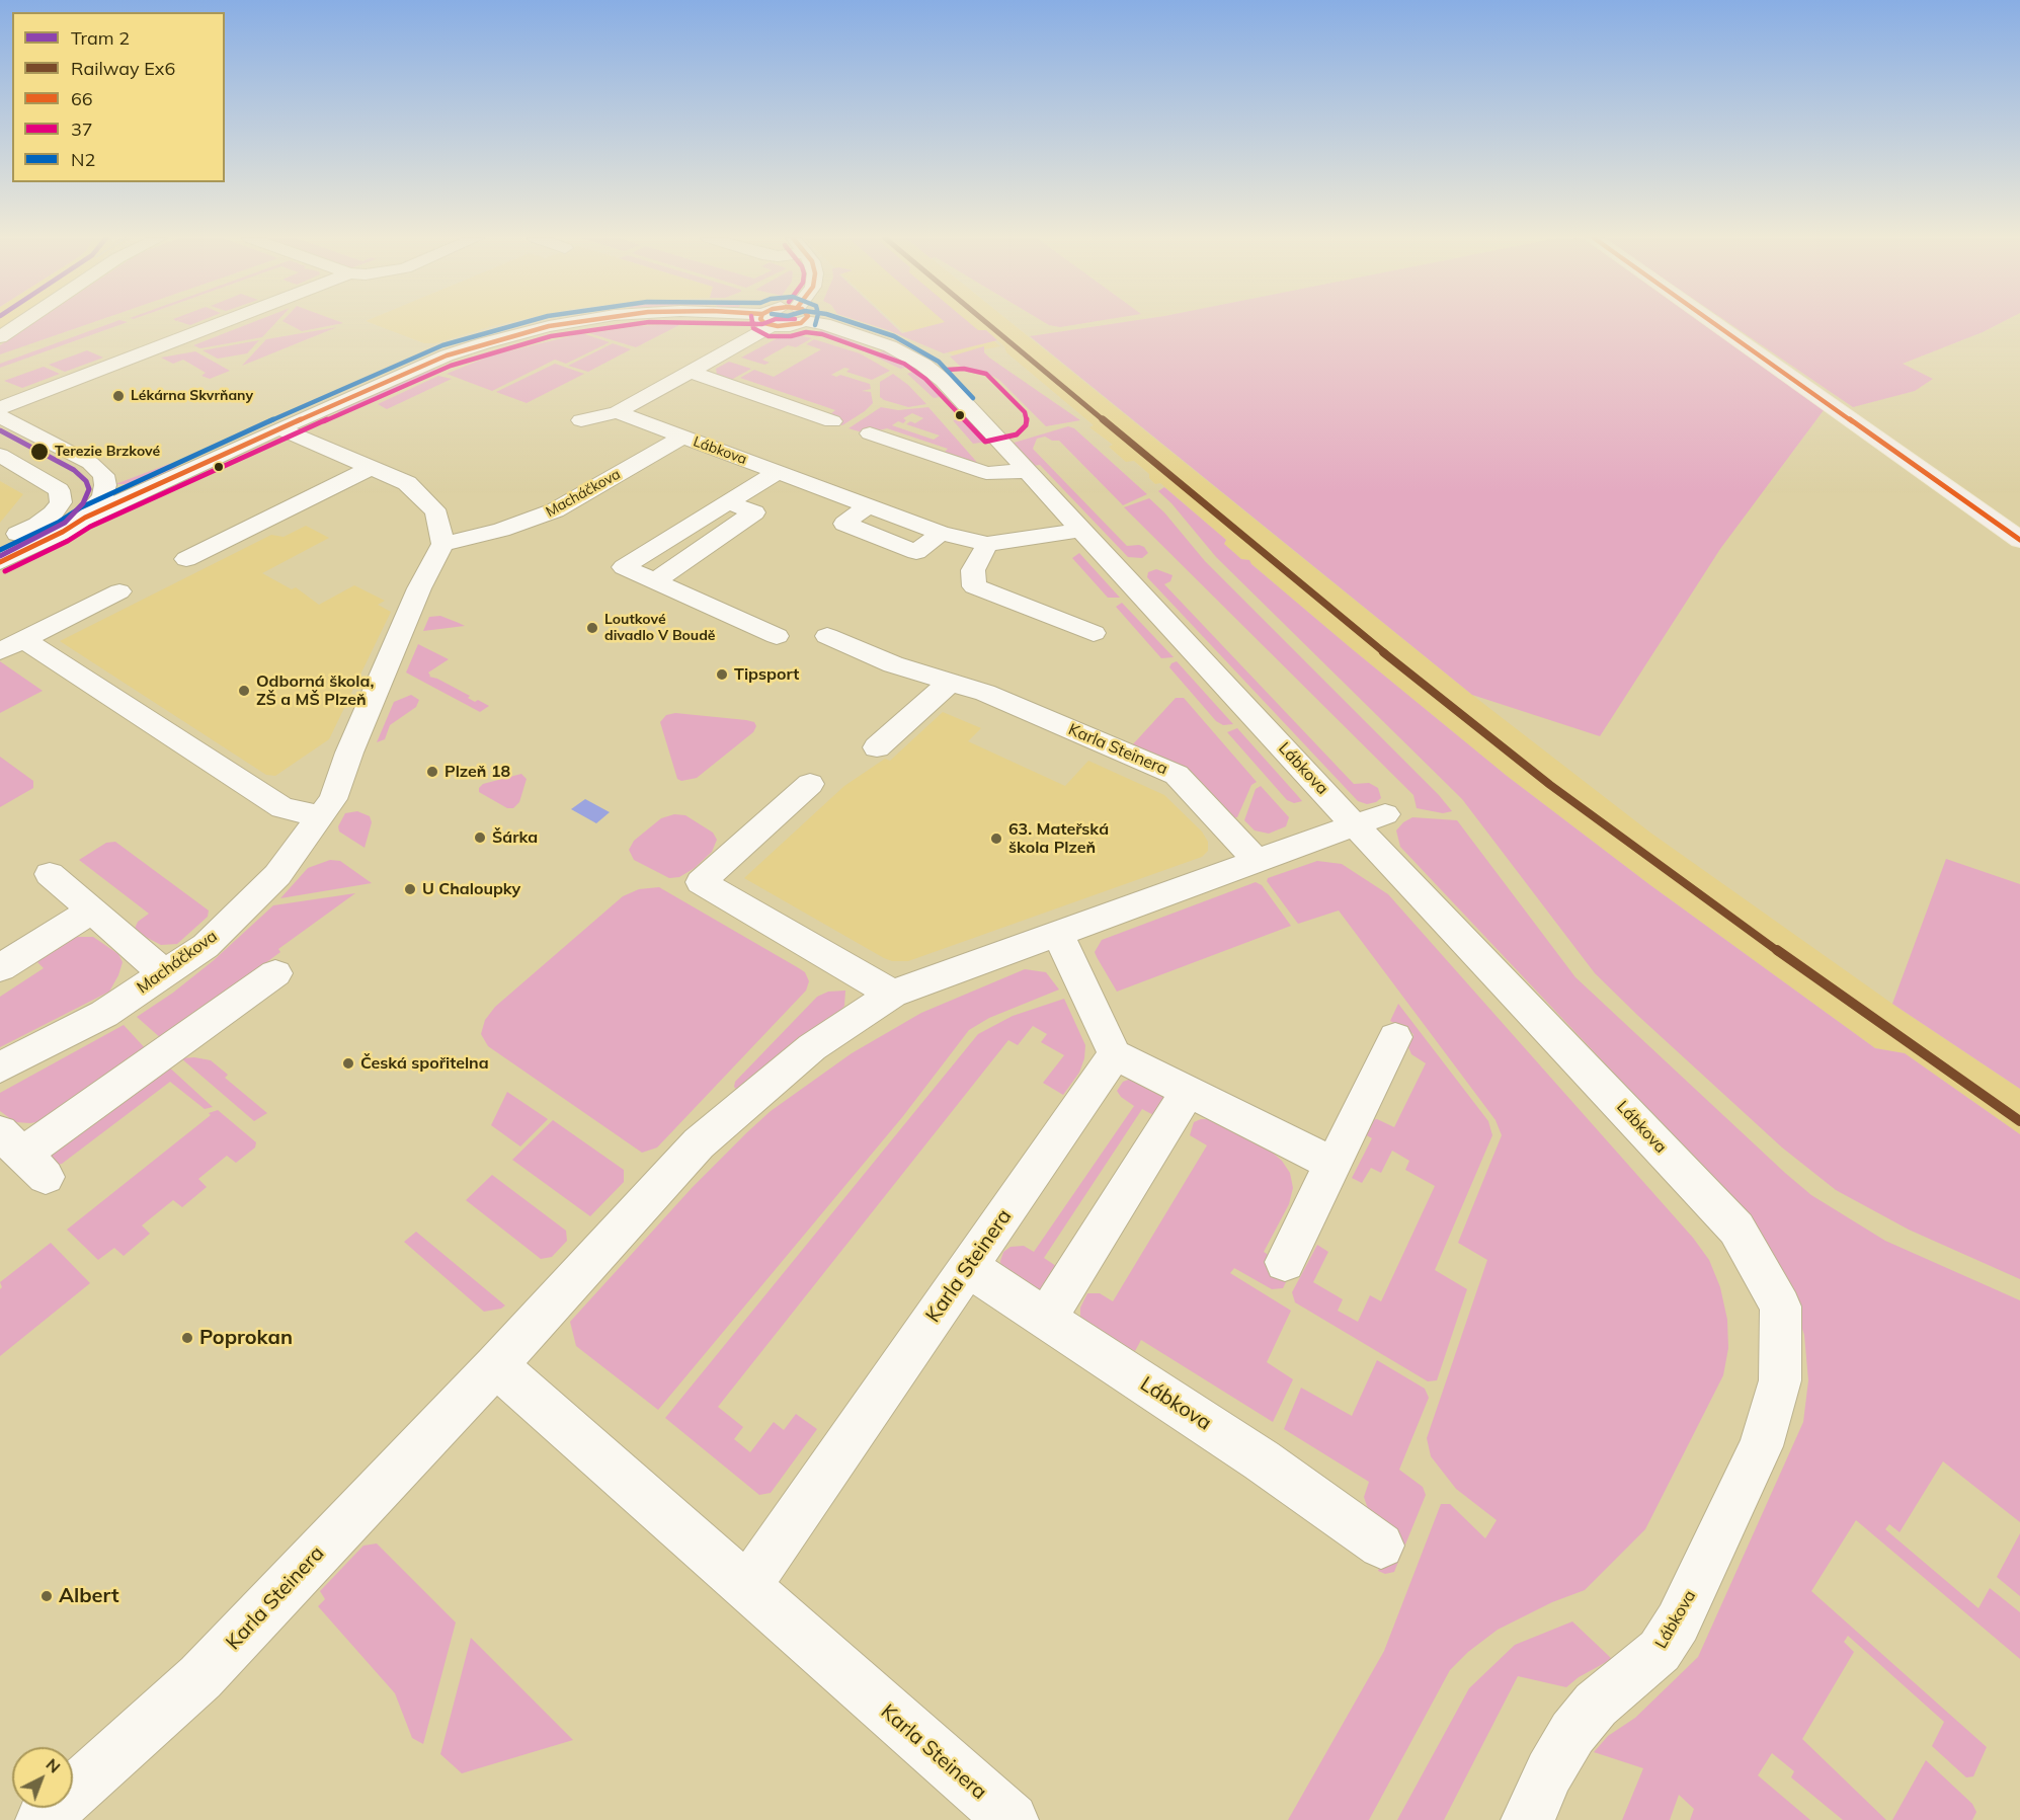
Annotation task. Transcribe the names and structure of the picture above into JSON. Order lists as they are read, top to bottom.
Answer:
{
  "streets": {
    "street": ["Lábkova", "Macháčkova", "Karla Steinera"]
  },
  "crossings": [
    ["Lábkova", "Macháčkova"],
    ["Lábkova", "Karla Steinera"]
  ],
  "places": [
    "Lékárna Skvrňany",
    "Terezie Brzkové",
    "Loutkové divadlo V Boudě",
    "Tipsport",
    "Odborná škola, ZŠ a MŠ Plzeň",
    "Plzeň 18",
    "Šárka",
    "63. Mateřská škola Plzeň",
    "U Chaloupky",
    "Česká spořitelna",
    "Poprokan",
    "Albert"
  ],
  "lines": [
    "rail line Ex6",
    "transit line 66",
    "transit line 37",
    "transit line N2",
    "tram line 2"
  ],
  "legend": [
    "Tram 2",
    "Railway Ex6",
    "66",
    "37",
    "N2"
  ],
  "north": "top right"
}
